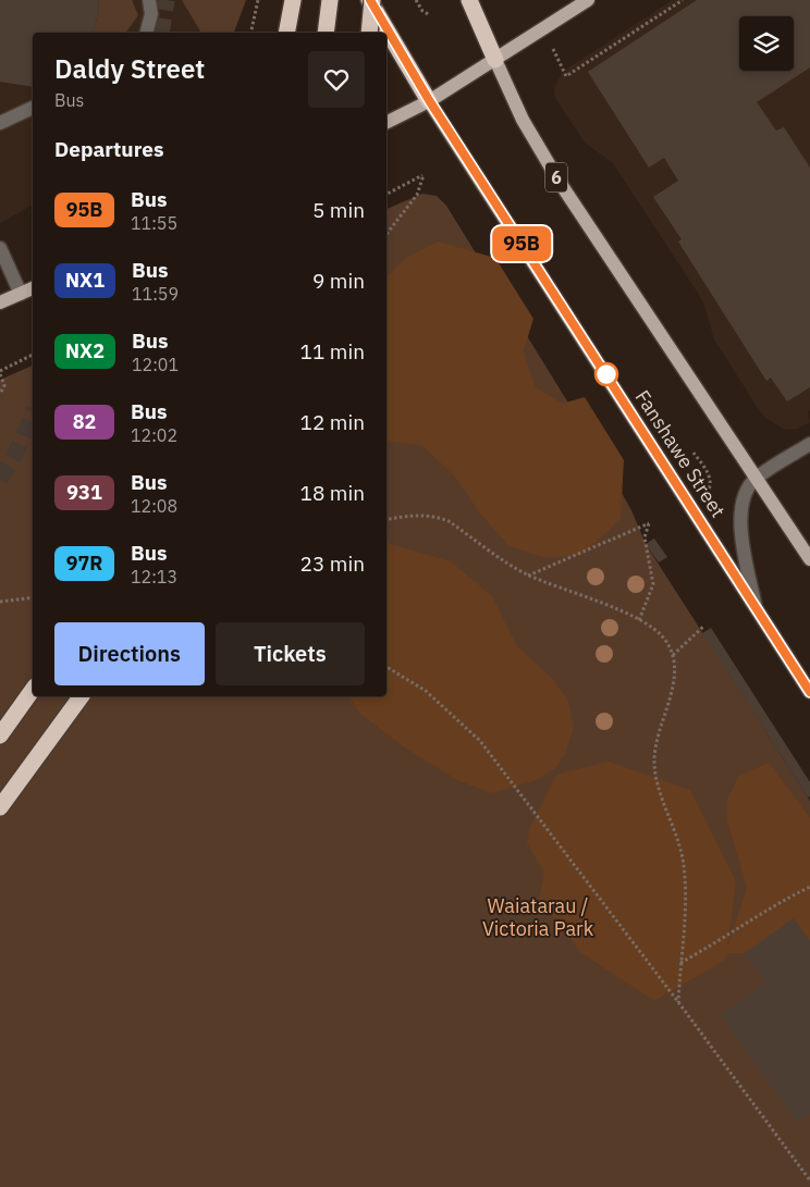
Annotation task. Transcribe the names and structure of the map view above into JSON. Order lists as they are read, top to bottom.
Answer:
{
  "streets": {
    "main road": ["6", "Fanshawe Street"]
  },
  "parks": ["Waiatarau / Victoria Park"],
  "lines": ["bus line 95B"],
  "page": {
    "on_map": "95B",
    "heading": [
      ["Daldy Street", "Bus"],
      "Departures"
    ],
    "list": [
      {
        "mark": "95B",
        "name": "Bus",
        "note": "11:55",
        "value": "5 min"
      },
      {
        "mark": "NX1",
        "name": "Bus",
        "note": "11:59",
        "value": "9 min"
      },
      {
        "mark": "NX2",
        "name": "Bus",
        "note": "12:01",
        "value": "11 min"
      },
      {
        "mark": "82",
        "name": "Bus",
        "note": "12:02",
        "value": "12 min"
      },
      {
        "mark": "931",
        "name": "Bus",
        "note": "12:08",
        "value": "18 min"
      },
      {
        "mark": "97R",
        "name": "Bus",
        "note": "12:13",
        "value": "23 min"
      }
    ],
    "buttons": ["Directions", "Tickets"]
  }
}
